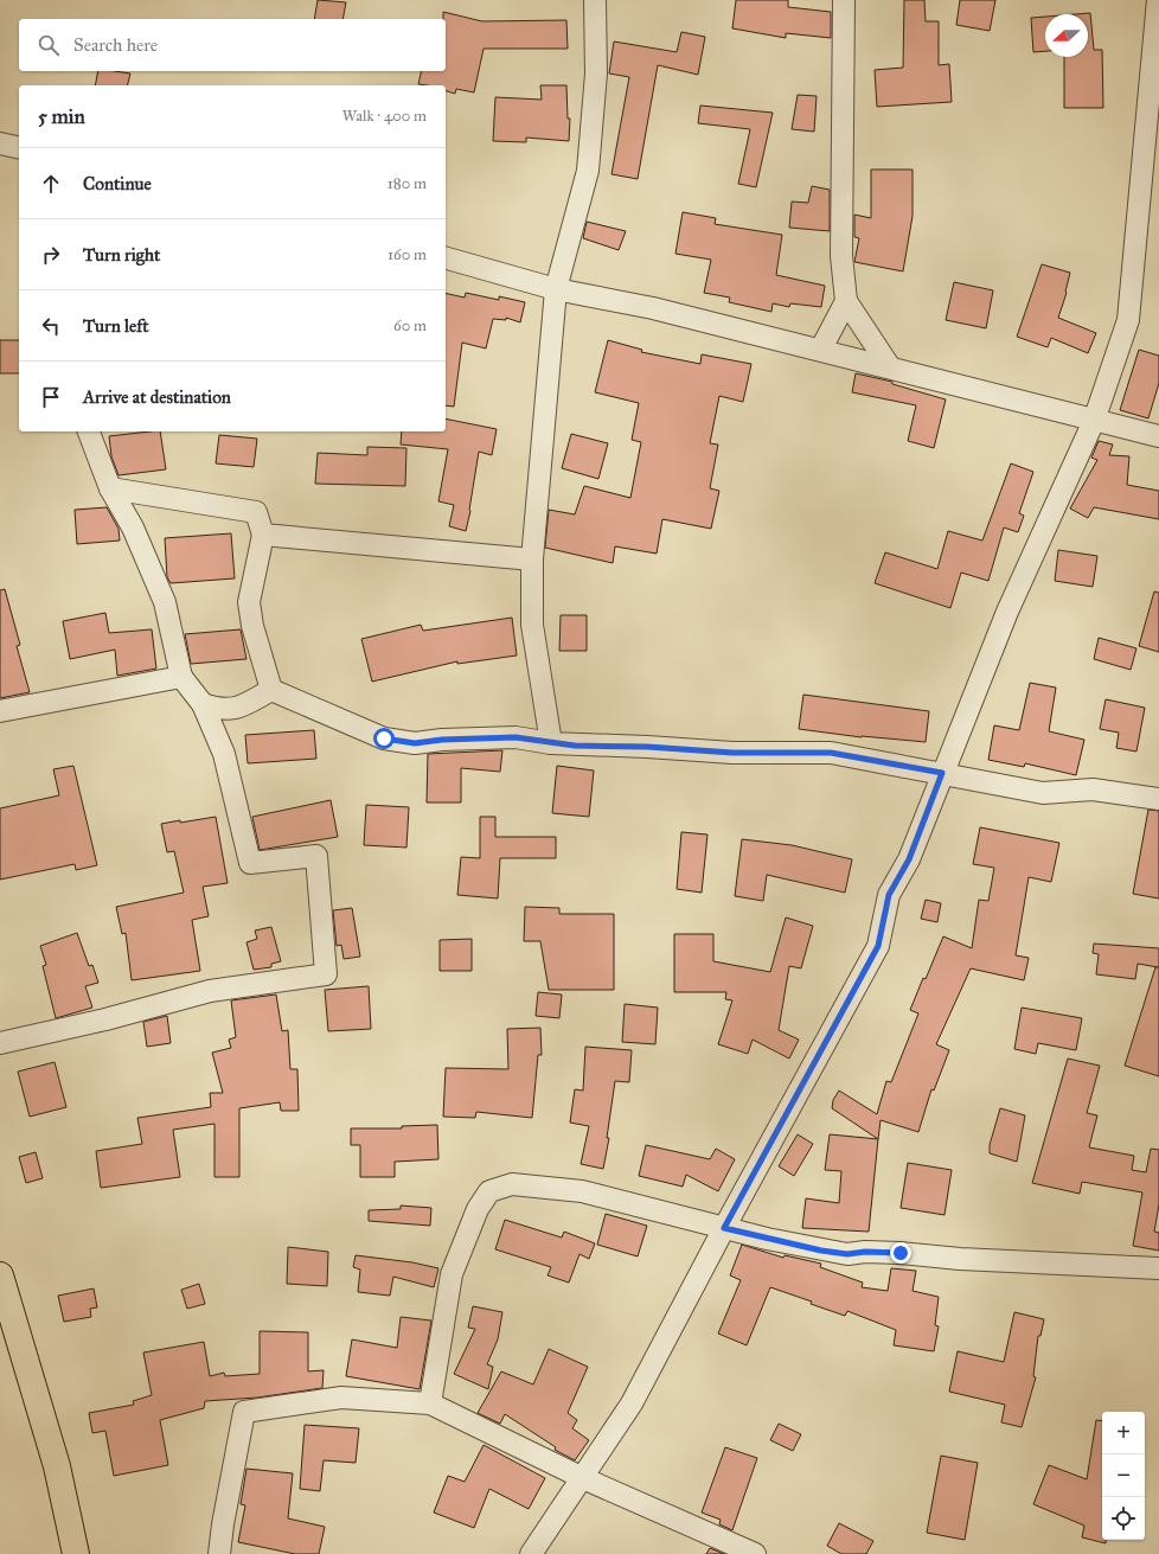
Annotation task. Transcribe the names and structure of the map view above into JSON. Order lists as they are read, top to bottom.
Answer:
{
  "north": "left",
  "page": {
    "search": "Search here",
    "heading": ["5 min", "Walk · 400 m"],
    "list": [
      ["Continue", "180 m"],
      ["Turn right", "160 m"],
      ["Turn left", "60 m"],
      "Arrive at destination"
    ],
    "map_buttons": ["+", "−"]
  }
}
